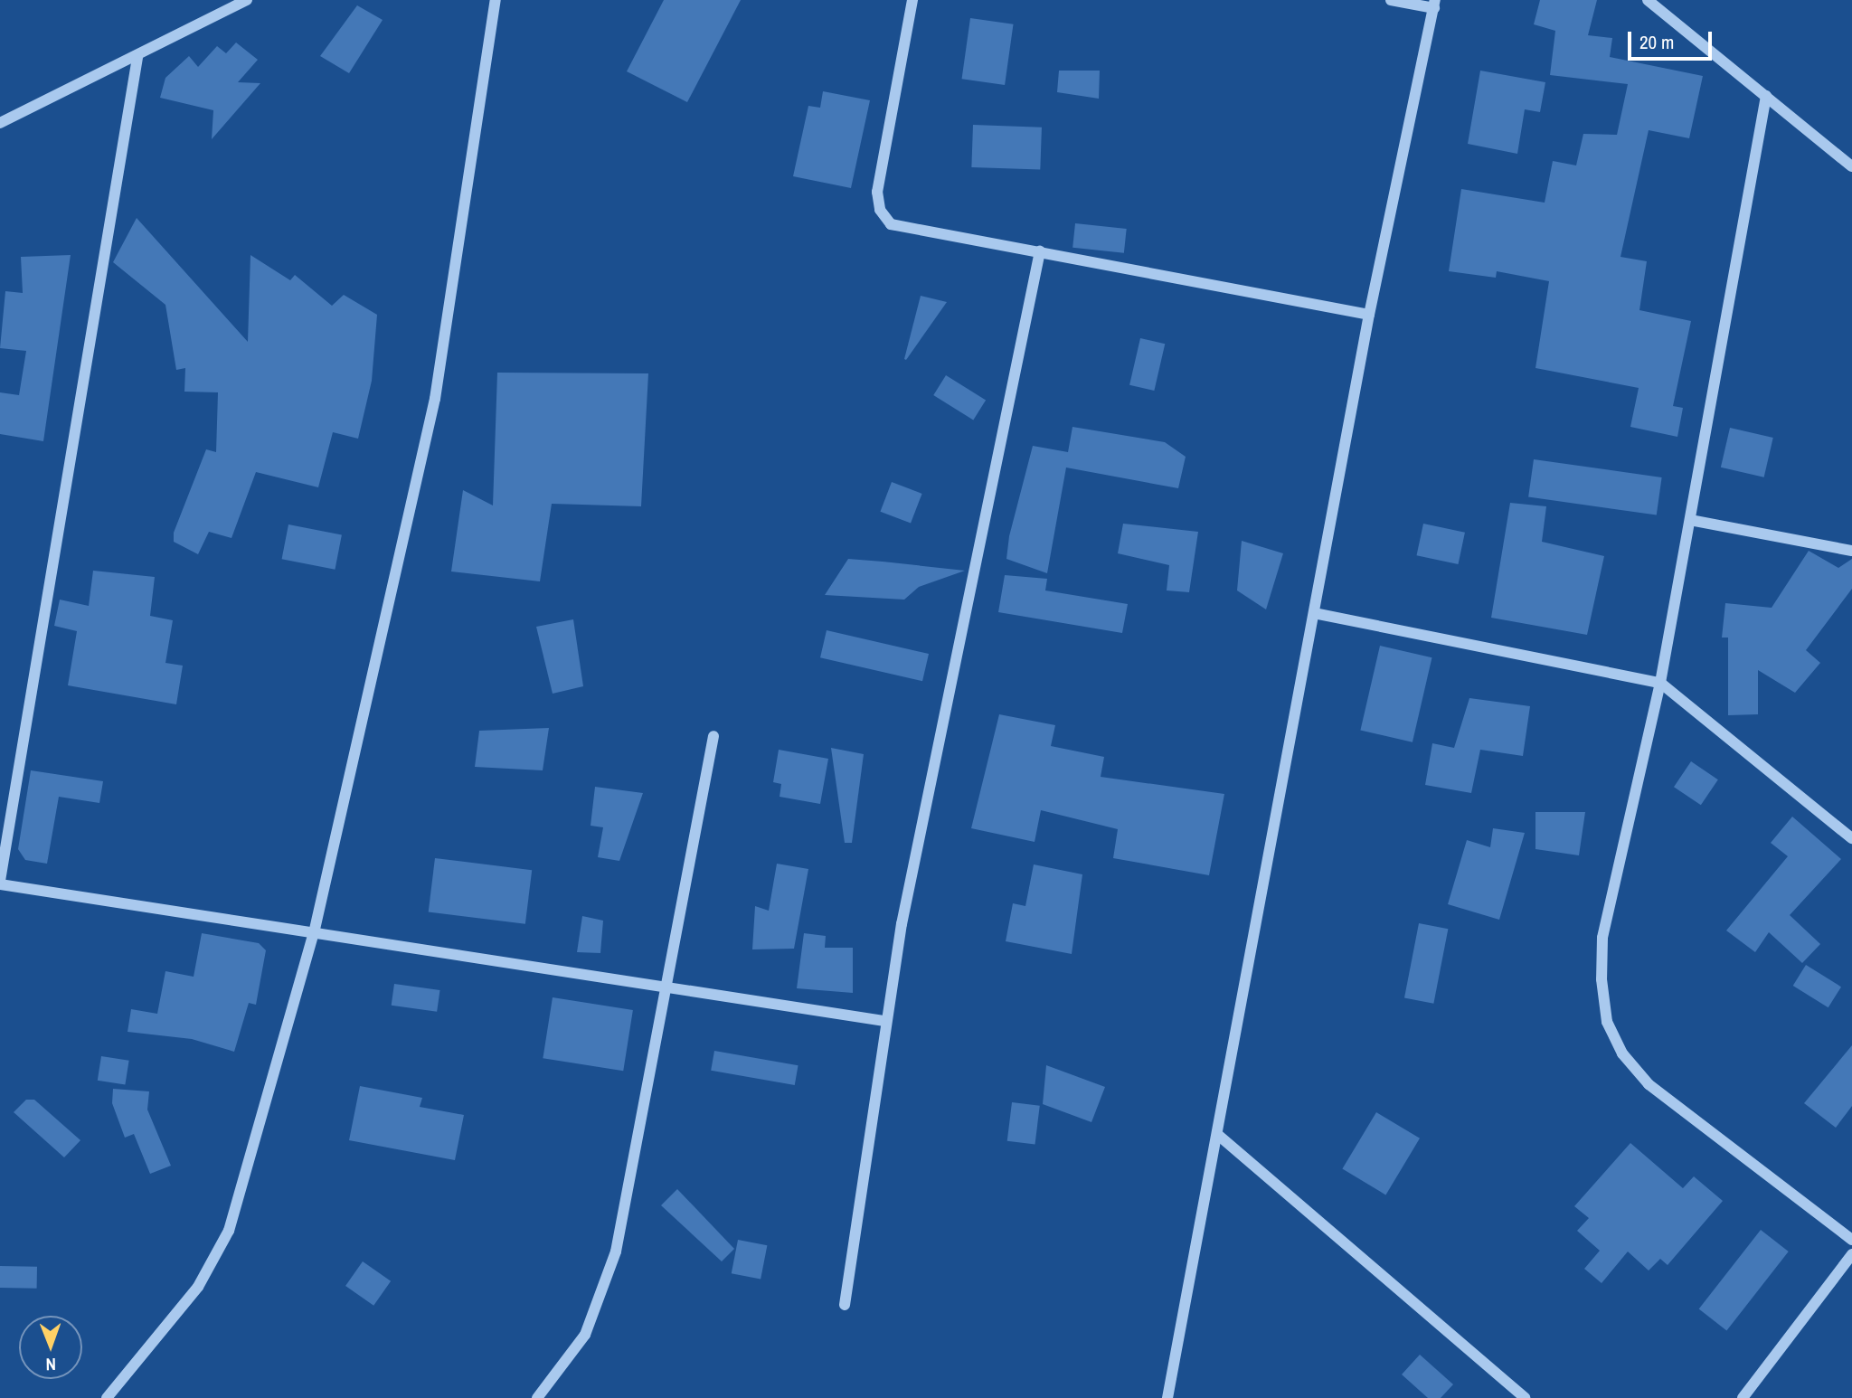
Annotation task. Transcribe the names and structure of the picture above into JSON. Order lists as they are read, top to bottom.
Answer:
{
  "scale_bar": "20 m",
  "north": "bottom"
}
